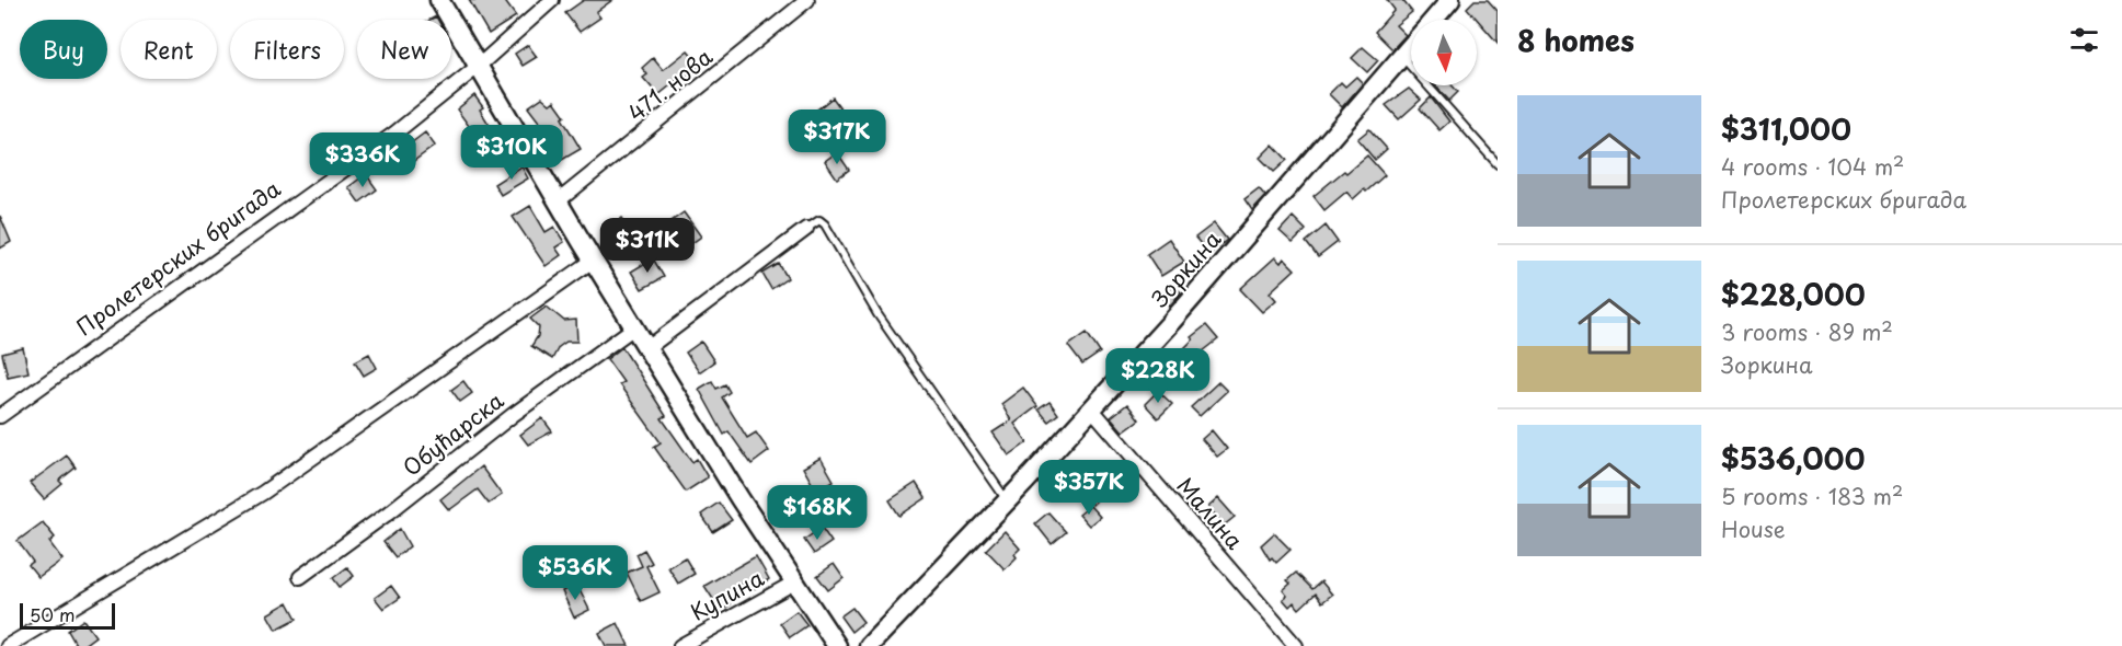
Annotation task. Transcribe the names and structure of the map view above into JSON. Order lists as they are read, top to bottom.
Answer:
{
  "streets": {
    "street": [
      "471. нова",
      "Пролетерских бригада",
      "Зоркина",
      "Обућарска",
      "Малина",
      "Купина"
    ]
  },
  "crossings": [
    ["Зоркина", "Малина"]
  ],
  "scale_bar": "50 m",
  "north": "bottom",
  "page": {
    "heading": "8 homes",
    "chip": [
      "Buy",
      "Rent",
      "Filters",
      "New"
    ],
    "list": [
      {
        "name": "$311,000",
        "note": "4 rooms · 104 m² · Пролетерских бригада"
      },
      {
        "name": "$228,000",
        "note": "3 rooms · 89 m² · Зоркина"
      },
      {
        "name": "$536,000",
        "note": "5 rooms · 183 m² · House"
      }
    ],
    "price": [
      "$317K",
      "$310K",
      "$336K",
      "$311K",
      "$228K",
      "$357K",
      "$168K",
      "$536K"
    ],
    "scale": "50 m"
  }
}
